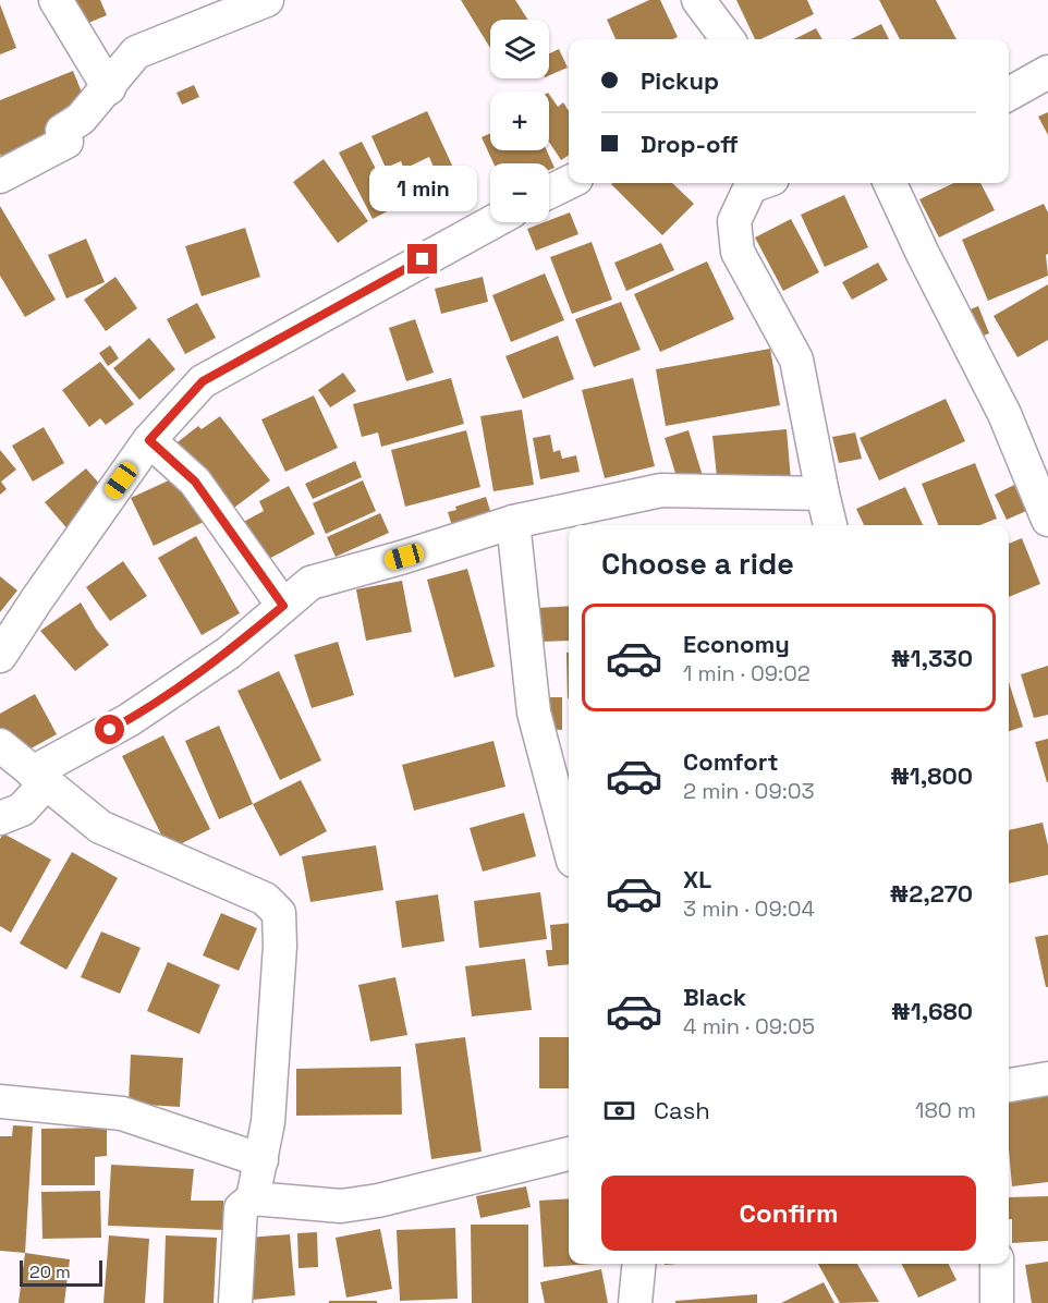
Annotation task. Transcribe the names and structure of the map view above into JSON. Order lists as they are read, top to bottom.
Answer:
{
  "scale_bar": "20 m",
  "page": {
    "map_buttons": ["+", "−"],
    "banner": ["Pickup", "Drop-off"],
    "bubble": "1 min",
    "heading": "Choose a ride",
    "list": [
      {
        "name": "Economy",
        "note": "1 min · 09:02",
        "value": "₦1,330"
      },
      {
        "name": "Comfort",
        "note": "2 min · 09:03",
        "value": "₦1,800"
      },
      {
        "name": "XL",
        "note": "3 min · 09:04",
        "value": "₦2,270"
      },
      {
        "name": "Black",
        "note": "4 min · 09:05",
        "value": "₦1,680"
      }
    ],
    "pay": ["Cash", "180 m"],
    "buttons": "Confirm",
    "scale": "20 m"
  }
}
